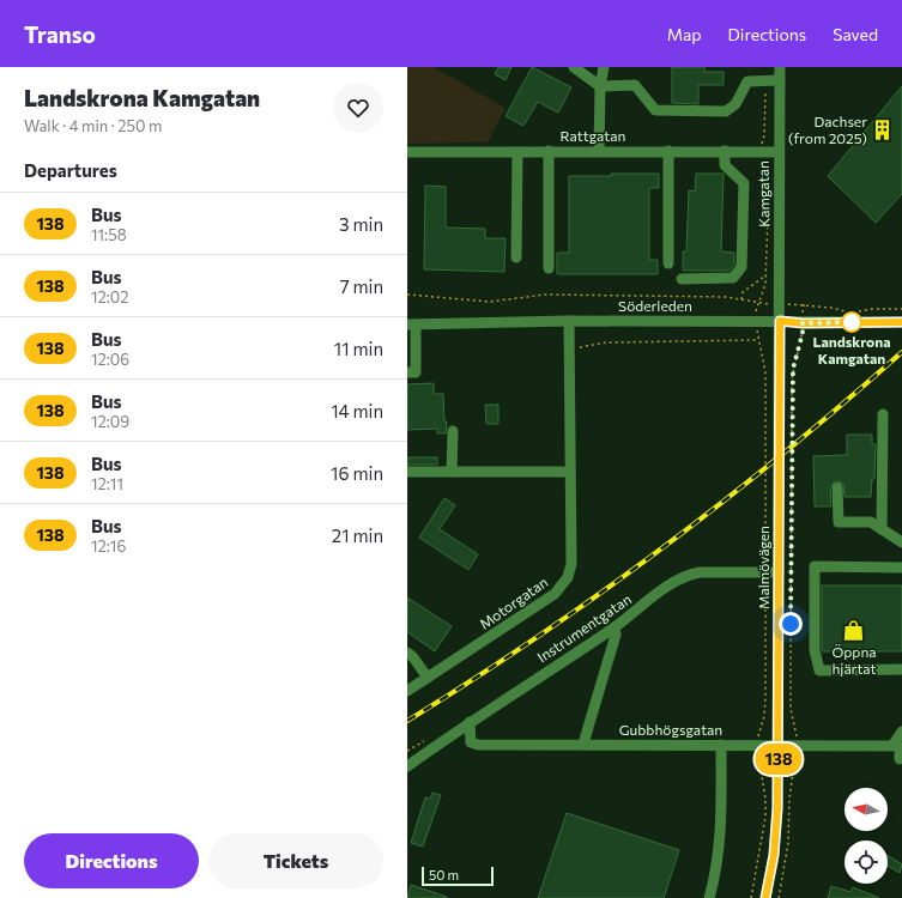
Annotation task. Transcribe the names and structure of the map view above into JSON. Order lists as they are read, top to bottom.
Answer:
{
  "streets": {
    "street": [
      "Rattgatan",
      "Kamgatan",
      "Söderleden",
      "Malmövägen",
      "Motorgatan",
      "Instrumentgatan",
      "Gubbhögsgatan"
    ]
  },
  "crossings": [
    ["Rattgatan", "Kamgatan"],
    ["Kamgatan", "Söderleden"],
    ["Kamgatan", "Malmövägen"],
    ["Söderleden", "Malmövägen"],
    ["Söderleden", "Motorgatan"],
    ["Malmövägen", "Instrumentgatan"],
    ["Malmövägen", "Gubbhögsgatan"],
    ["Instrumentgatan", "Gubbhögsgatan"]
  ],
  "places": {
    "building": ["Dachser (from 2025)"],
    "other": ["Landskrona Kamgatan"],
    "shop": ["Öppna hjärtat"]
  },
  "lines": ["bus line 138"],
  "scale_bar": "50 m",
  "north": "left",
  "page": {
    "header": "Transo",
    "nav": ["Map", "Directions", "Saved"],
    "heading": [
      ["Landskrona Kamgatan", "Walk · 4 min · 250 m"],
      "Departures"
    ],
    "on_map": "138",
    "list": [
      {
        "mark": "138",
        "name": "Bus",
        "note": "11:58",
        "value": "3 min"
      },
      {
        "mark": "138",
        "name": "Bus",
        "note": "12:02",
        "value": "7 min"
      },
      {
        "mark": "138",
        "name": "Bus",
        "note": "12:06",
        "value": "11 min"
      },
      {
        "mark": "138",
        "name": "Bus",
        "note": "12:09",
        "value": "14 min"
      },
      {
        "mark": "138",
        "name": "Bus",
        "note": "12:11",
        "value": "16 min"
      },
      {
        "mark": "138",
        "name": "Bus",
        "note": "12:16",
        "value": "21 min"
      }
    ],
    "buttons": ["Directions", "Tickets"],
    "scale": "50 m"
  }
}
